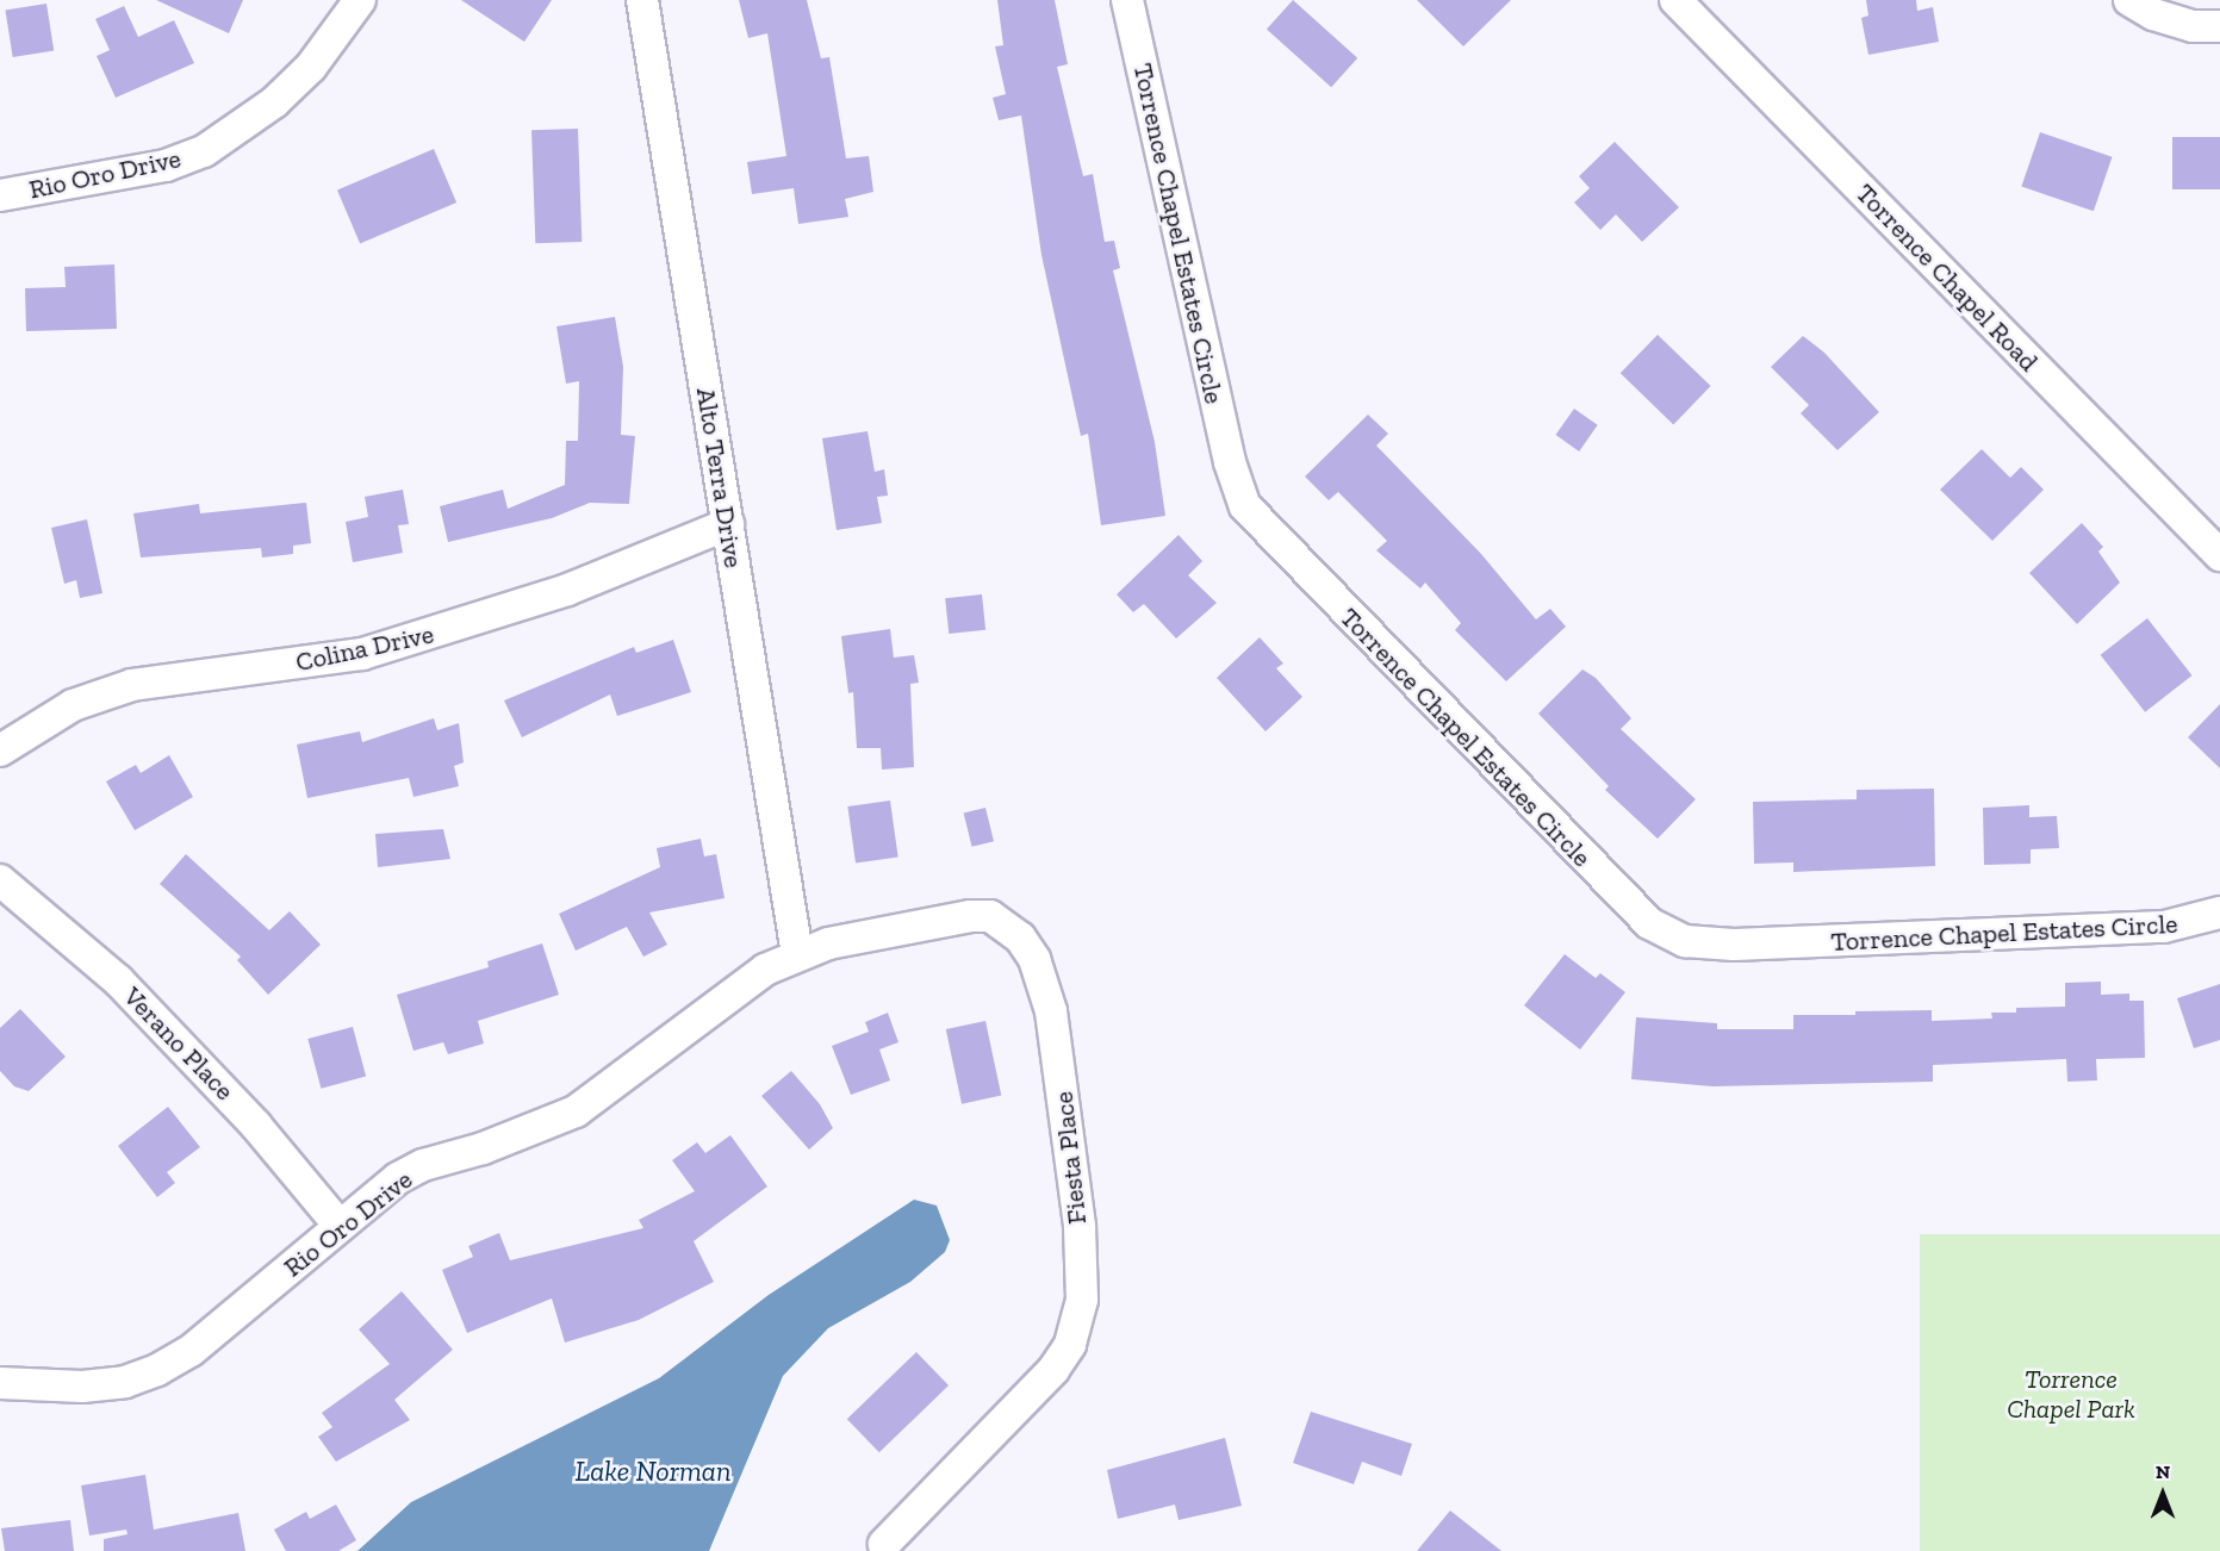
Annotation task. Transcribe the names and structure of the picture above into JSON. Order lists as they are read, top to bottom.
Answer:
{
  "streets": {
    "street": [
      "Rio Oro Drive",
      "Torrence Chapel Estates Circle",
      "Torrence Chapel Road",
      "Alto Terra Drive",
      "Colina Drive",
      "Verano Place",
      "Fiesta Place"
    ]
  },
  "crossings": [
    ["Rio Oro Drive", "Alto Terra Drive"],
    ["Rio Oro Drive", "Verano Place"],
    ["Rio Oro Drive", "Fiesta Place"],
    ["Alto Terra Drive", "Colina Drive"],
    ["Alto Terra Drive", "Fiesta Place"]
  ],
  "water": ["Lake Norman"],
  "parks": ["Torrence Chapel Park"],
  "north": "top"
}
